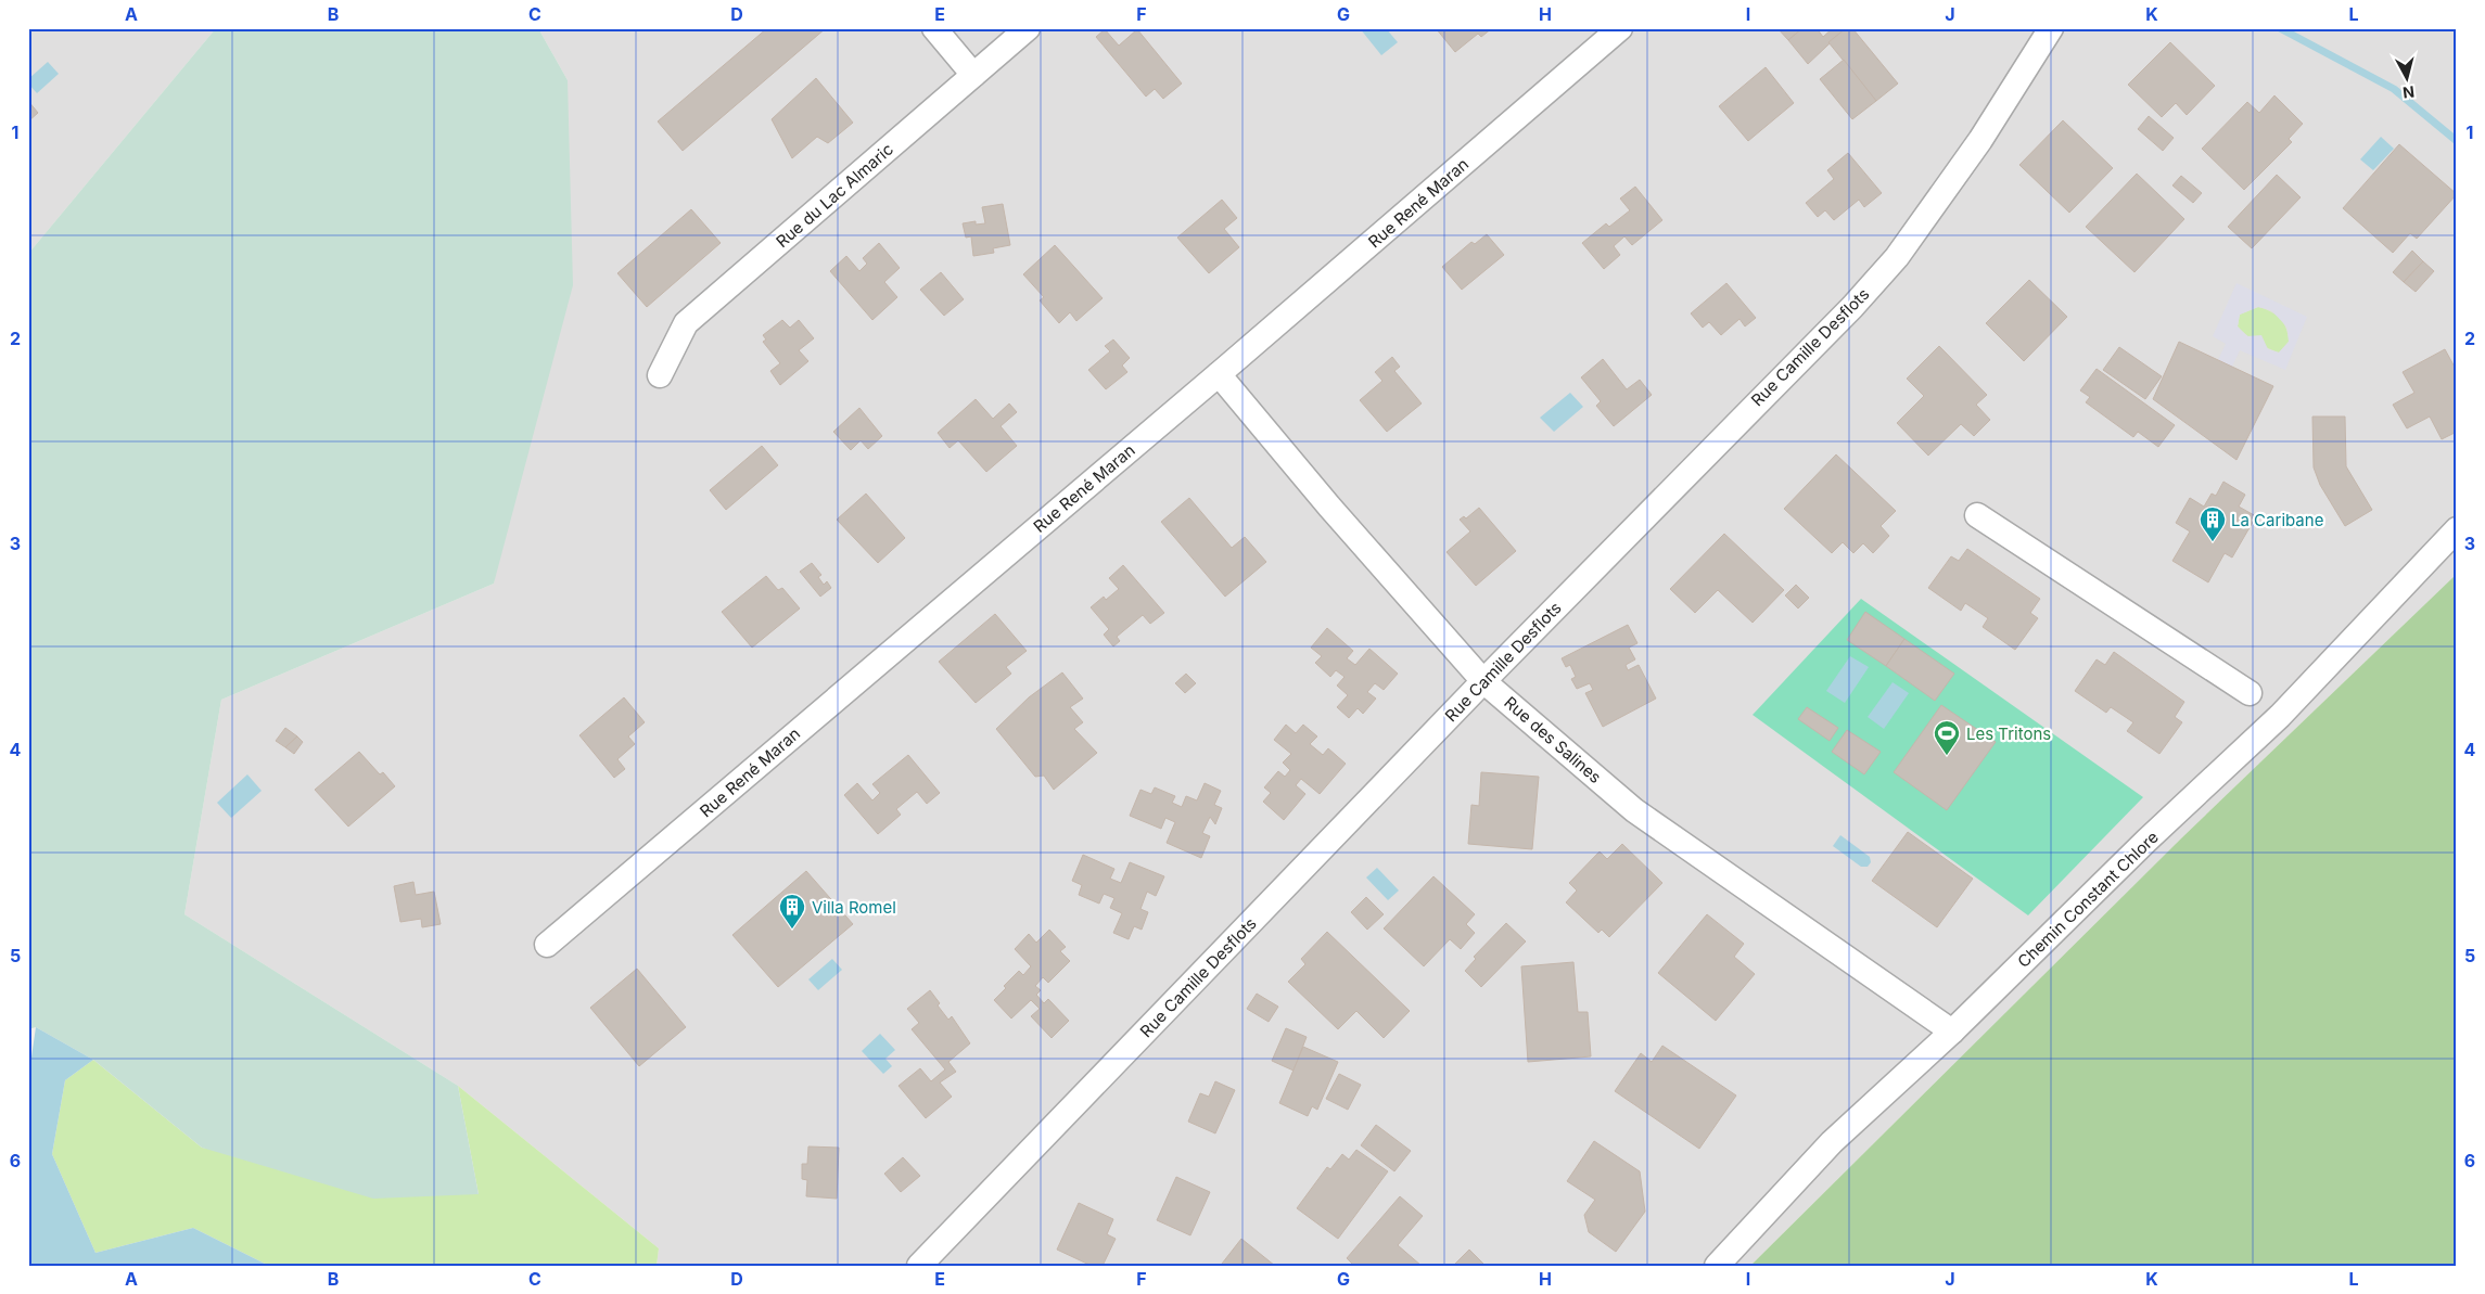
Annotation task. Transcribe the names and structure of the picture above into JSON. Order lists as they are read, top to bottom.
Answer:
{
  "streets": {
    "street": [
      "Rue du Lac Almaric",
      "Rue René Maran",
      "Rue Camille Desflots",
      "Rue des Salines",
      "Chemin Constant Chlore"
    ]
  },
  "crossings": [
    ["Rue René Maran", "Rue des Salines"],
    ["Rue Camille Desflots", "Rue des Salines"],
    ["Rue des Salines", "Chemin Constant Chlore"]
  ],
  "places": {
    "building": ["La Caribane", "Villa Romel"],
    "sports": ["Les Tritons"]
  },
  "north": "bottom",
  "grid": {
    "columns": [
      "A",
      "B",
      "C",
      "D",
      "E",
      "F",
      "G",
      "H",
      "I",
      "J",
      "K",
      "L"
    ],
    "rows": [
      "1",
      "2",
      "3",
      "4",
      "5",
      "6"
    ]
  }
}
